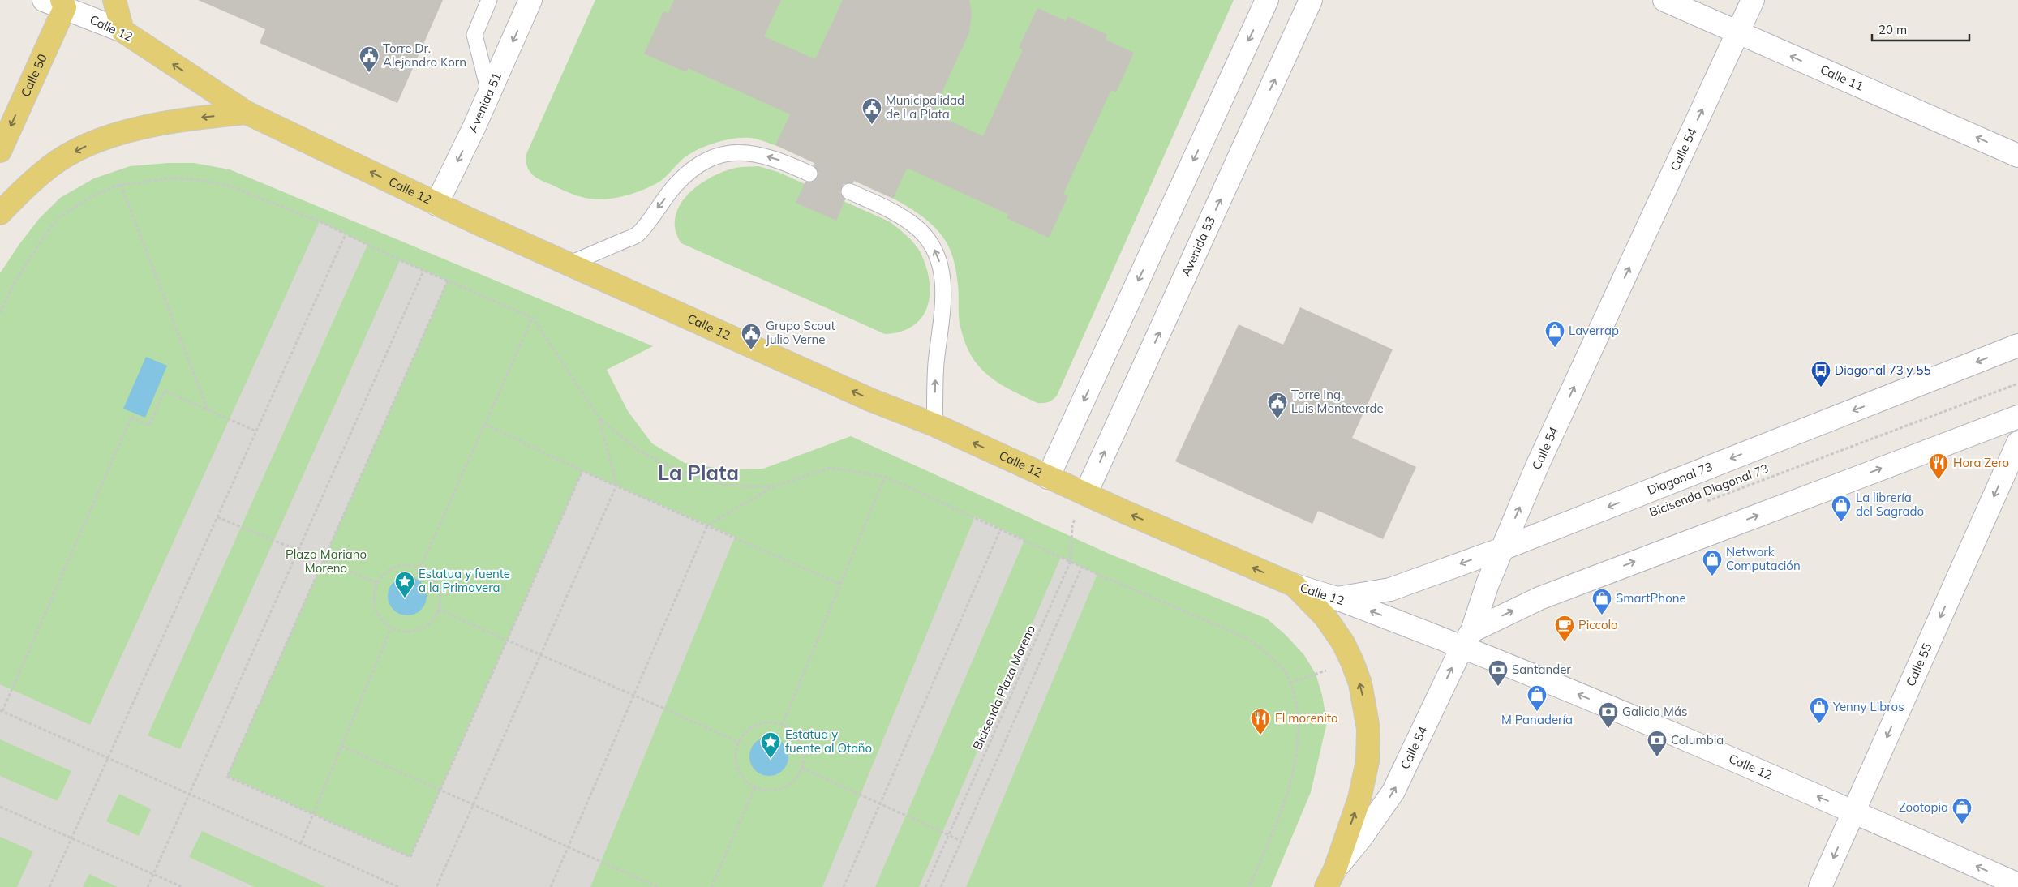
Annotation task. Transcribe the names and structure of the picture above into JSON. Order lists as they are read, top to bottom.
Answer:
{
  "streets": {
    "main road": ["Calle 12", "Calle 50"],
    "street": [
      "Calle 11",
      "Avenida 51",
      "Calle 54",
      "Avenida 53",
      "Diagonal 73",
      "Calle 55"
    ],
    "path": ["Bicisenda Diagonal 73", "Bicisenda Plaza Moreno"]
  },
  "crossings": [
    ["Calle 12", "Calle 50"],
    ["Calle 12", "Avenida 51"],
    ["Calle 12", "Calle 54"],
    ["Calle 12", "Avenida 53"],
    ["Calle 12", "Diagonal 73"],
    ["Calle 12", "Calle 55"],
    ["Calle 12", "Bicisenda Plaza Moreno"],
    ["Calle 11", "Calle 54"],
    ["Calle 54", "Diagonal 73"],
    ["Avenida 53", "Bicisenda Plaza Moreno"]
  ],
  "one_way": [
    "Calle 12",
    "Calle 50",
    "Calle 11",
    "Avenida 51",
    "Calle 54",
    "Calle 55"
  ],
  "districts": ["La Plata"],
  "parks": ["Plaza Mariano Moreno"],
  "places": {
    "public building": [
      "Torre Dr. Alejandro Korn",
      "Municipalidad de La Plata",
      "Grupo Scout Julio Verne",
      "Torre Ing. Luis Monteverde"
    ],
    "shop": [
      "Laverrap",
      "La librería del Sagrado",
      "Network Computación",
      "SmartPhone",
      "M Panadería",
      "Yenny Libros",
      "Zootopia"
    ],
    "bus stop": ["Diagonal 73 y 55"],
    "restaurant": ["Hora Zero", "El morenito"],
    "place": ["Estatua y fuente a la Primavera", "Estatua y fuente al Otoño"],
    "cafe": ["Piccolo"],
    "bank": ["Santander", "Galicia Más", "Columbia"]
  },
  "scale_bar": "20 m"
}
